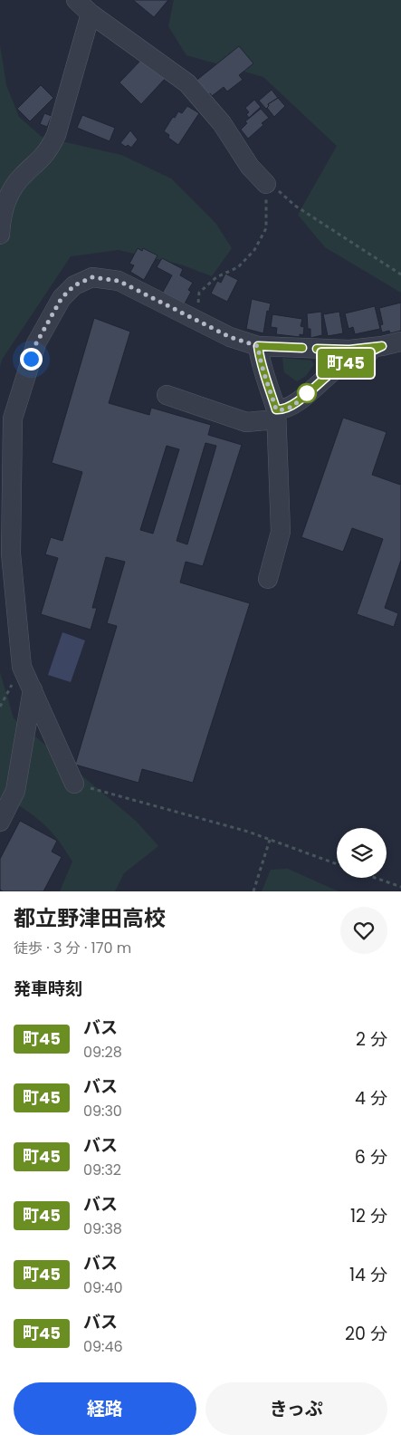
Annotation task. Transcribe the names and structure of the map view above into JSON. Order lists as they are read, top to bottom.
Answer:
{
  "lines": ["bus line 町45"],
  "page": {
    "on_map": "町45",
    "heading": [
      ["都立野津田高校", "徒歩 · 3 分 · 170 m"],
      "発車時刻"
    ],
    "list": [
      {
        "mark": "町45",
        "name": "バス",
        "note": "09:28",
        "value": "2 分"
      },
      {
        "mark": "町45",
        "name": "バス",
        "note": "09:30",
        "value": "4 分"
      },
      {
        "mark": "町45",
        "name": "バス",
        "note": "09:32",
        "value": "6 分"
      },
      {
        "mark": "町45",
        "name": "バス",
        "note": "09:38",
        "value": "12 分"
      },
      {
        "mark": "町45",
        "name": "バス",
        "note": "09:40",
        "value": "14 分"
      },
      {
        "mark": "町45",
        "name": "バス",
        "note": "09:46",
        "value": "20 分"
      }
    ],
    "buttons": ["経路", "きっぷ"]
  }
}
